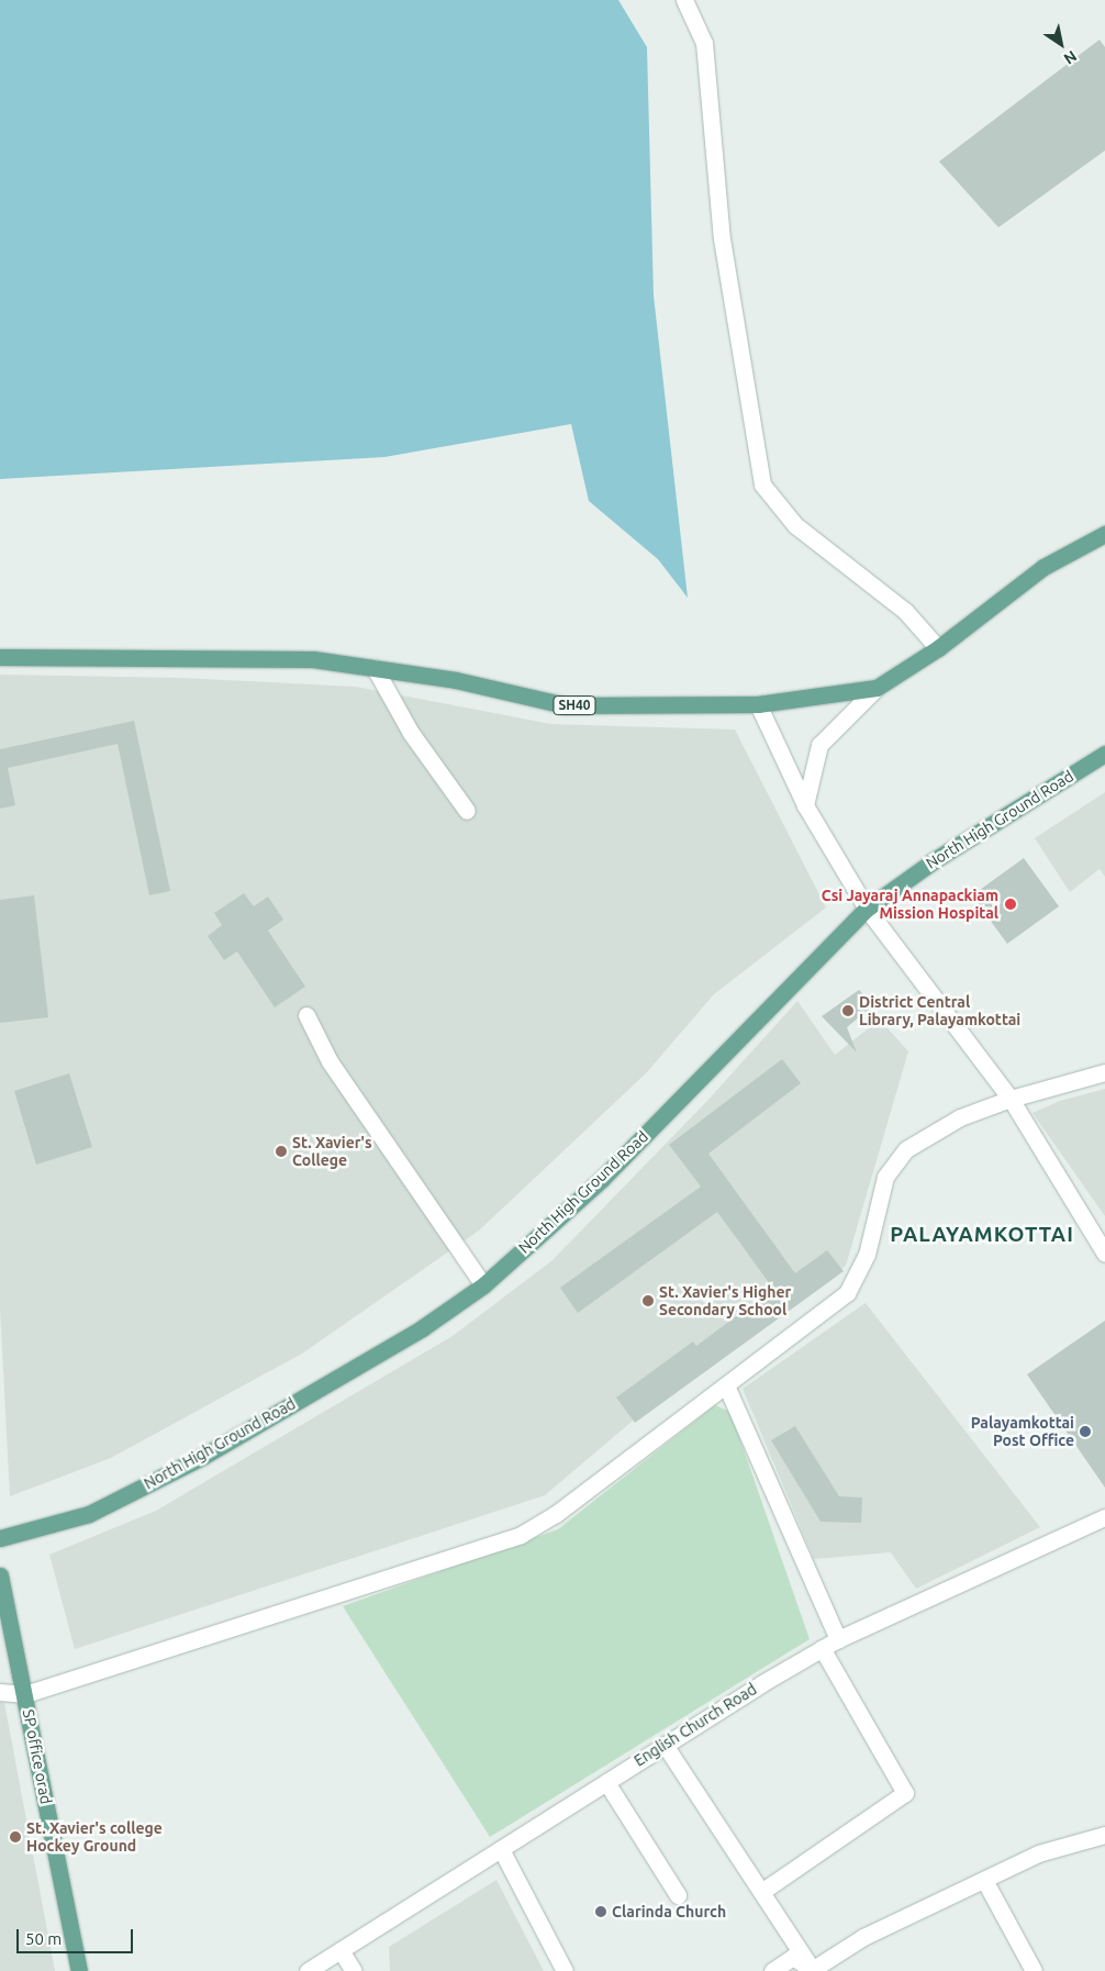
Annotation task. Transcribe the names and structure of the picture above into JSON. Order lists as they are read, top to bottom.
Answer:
{
  "streets": {
    "main road": ["SH40", "North High Ground Road", "SP office orad"],
    "street": ["English Church Road"]
  },
  "districts": ["PALAYAMKOTTAI"],
  "places": [
    "Csi Jayaraj Annapackiam Mission Hospital",
    "District Central Library, Palayamkottai",
    "St. Xavier's College",
    "St. Xavier's Higher Secondary School",
    "Palayamkottai Post Office",
    "St. Xavier's college Hockey Ground",
    "Clarinda Church"
  ],
  "scale_bar": "50 m",
  "north": "bottom right"
}
